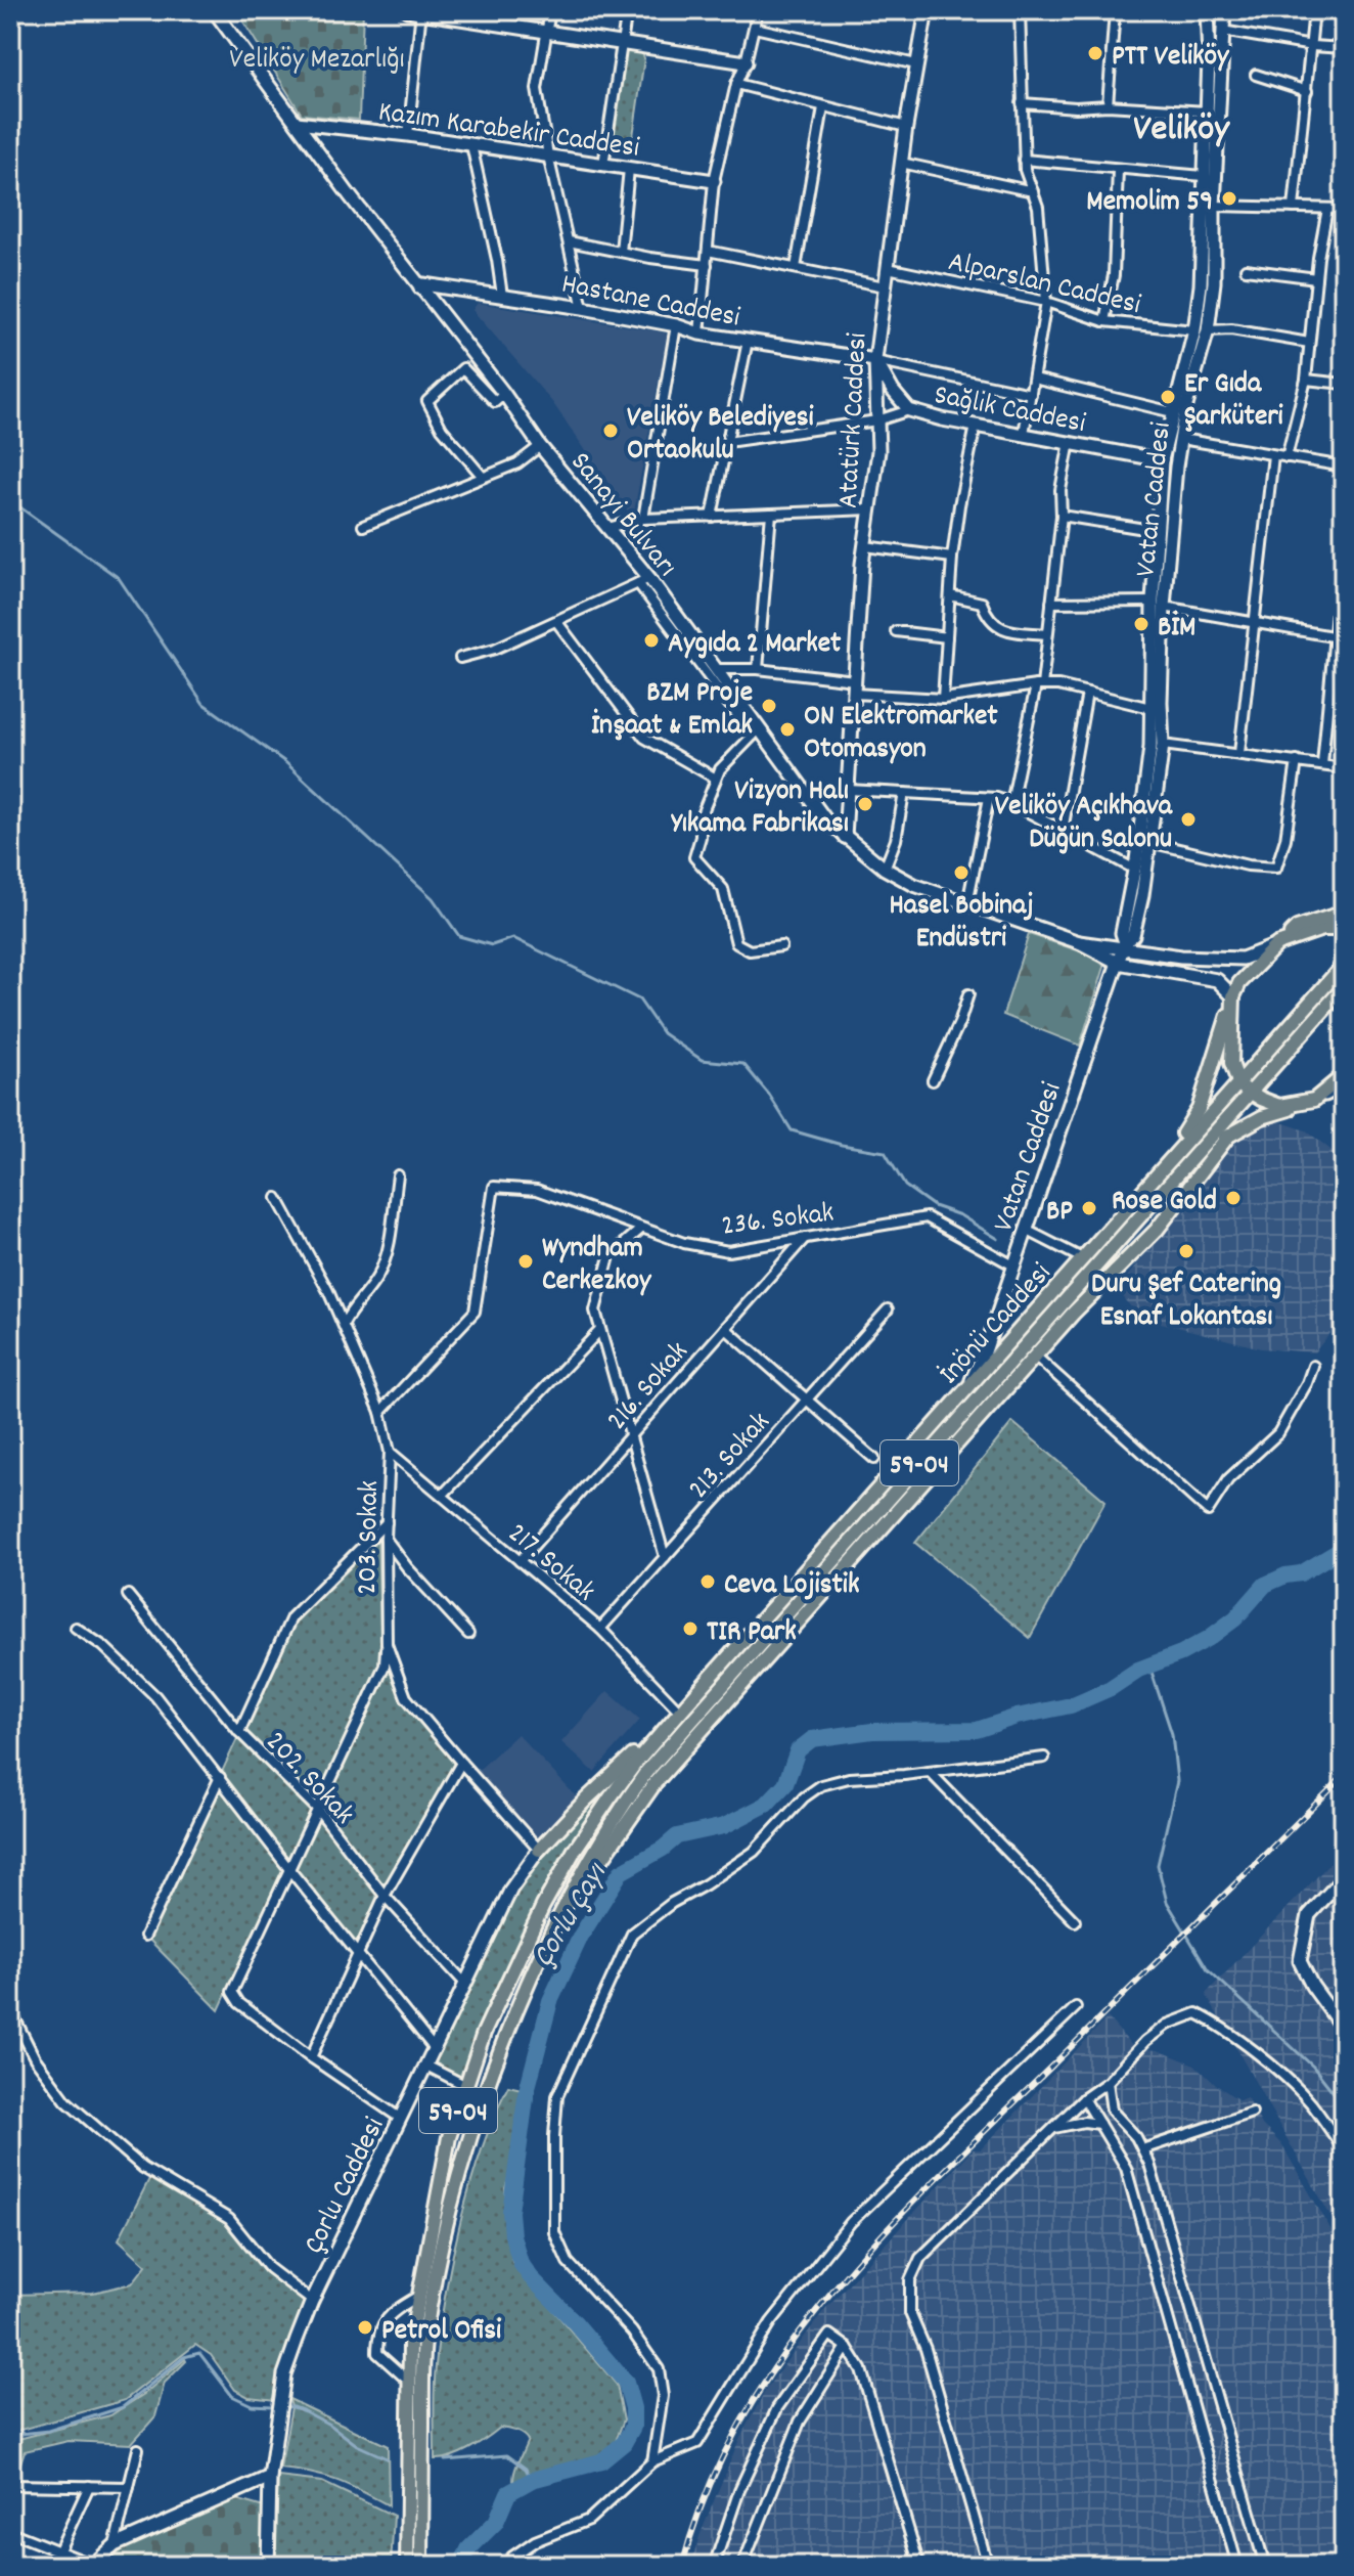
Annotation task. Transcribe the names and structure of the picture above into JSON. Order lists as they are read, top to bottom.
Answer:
{
  "streets": {
    "main road": ["İnönü Caddesi", "59-04"],
    "street": [
      "Kazım Karabekir Caddesi",
      "Alparslan Caddesi",
      "Hastane Caddesi",
      "Sağlık Caddesi",
      "Atatürk Caddesi",
      "Vatan Caddesi",
      "Sanayi Bulvarı",
      "236. Sokak",
      "216. Sokak",
      "213. Sokak",
      "203. Sokak",
      "217. Sokak",
      "202. Sokak",
      "Çorlu Caddesi"
    ]
  },
  "crossings": [
    ["Kazım Karabekir Caddesi", "Sanayi Bulvarı"],
    ["Alparslan Caddesi", "Atatürk Caddesi"],
    ["Alparslan Caddesi", "Vatan Caddesi"],
    ["Hastane Caddesi", "Sağlık Caddesi"],
    ["Hastane Caddesi", "Atatürk Caddesi"],
    ["Hastane Caddesi", "Sanayi Bulvarı"],
    ["Sağlık Caddesi", "Atatürk Caddesi"],
    ["Sağlık Caddesi", "Vatan Caddesi"],
    ["Atatürk Caddesi", "Sanayi Bulvarı"],
    ["Vatan Caddesi", "236. Sokak"],
    ["Vatan Caddesi", "İnönü Caddesi"],
    ["236. Sokak", "216. Sokak"],
    ["236. Sokak", "203. Sokak"],
    ["İnönü Caddesi", "59-04"],
    ["İnönü Caddesi", "217. Sokak"],
    ["216. Sokak", "217. Sokak"],
    ["213. Sokak", "217. Sokak"],
    ["59-04", "217. Sokak"],
    ["203. Sokak", "217. Sokak"],
    ["203. Sokak", "Çorlu Caddesi"],
    ["202. Sokak", "Çorlu Caddesi"]
  ],
  "districts": ["Veliköy"],
  "water": ["Çorlu Çayı"],
  "parks": ["Veliköy Mezarlığı"],
  "places": [
    "PTT Veliköy",
    "Memolim 59",
    "Er Gıda Şarküteri",
    "Veliköy Belediyesi Ortaokulu",
    "BİM",
    "Aygıda 2 Market",
    "BZM Proje İnşaat & Emlak",
    "ON Elektromarket Otomasyon",
    "Vizyon Halı Yıkama Fabrikası",
    "Veliköy Açıkhava Düğün Salonu",
    "Hasel Bobinaj Endüstri",
    "Rose Gold",
    "BP",
    "Duru Şef Catering Esnaf Lokantası",
    "Wyndham Cerkezkoy",
    "Ceva Lojistik",
    "TIR Park",
    "Petrol Ofisi"
  ]
}
